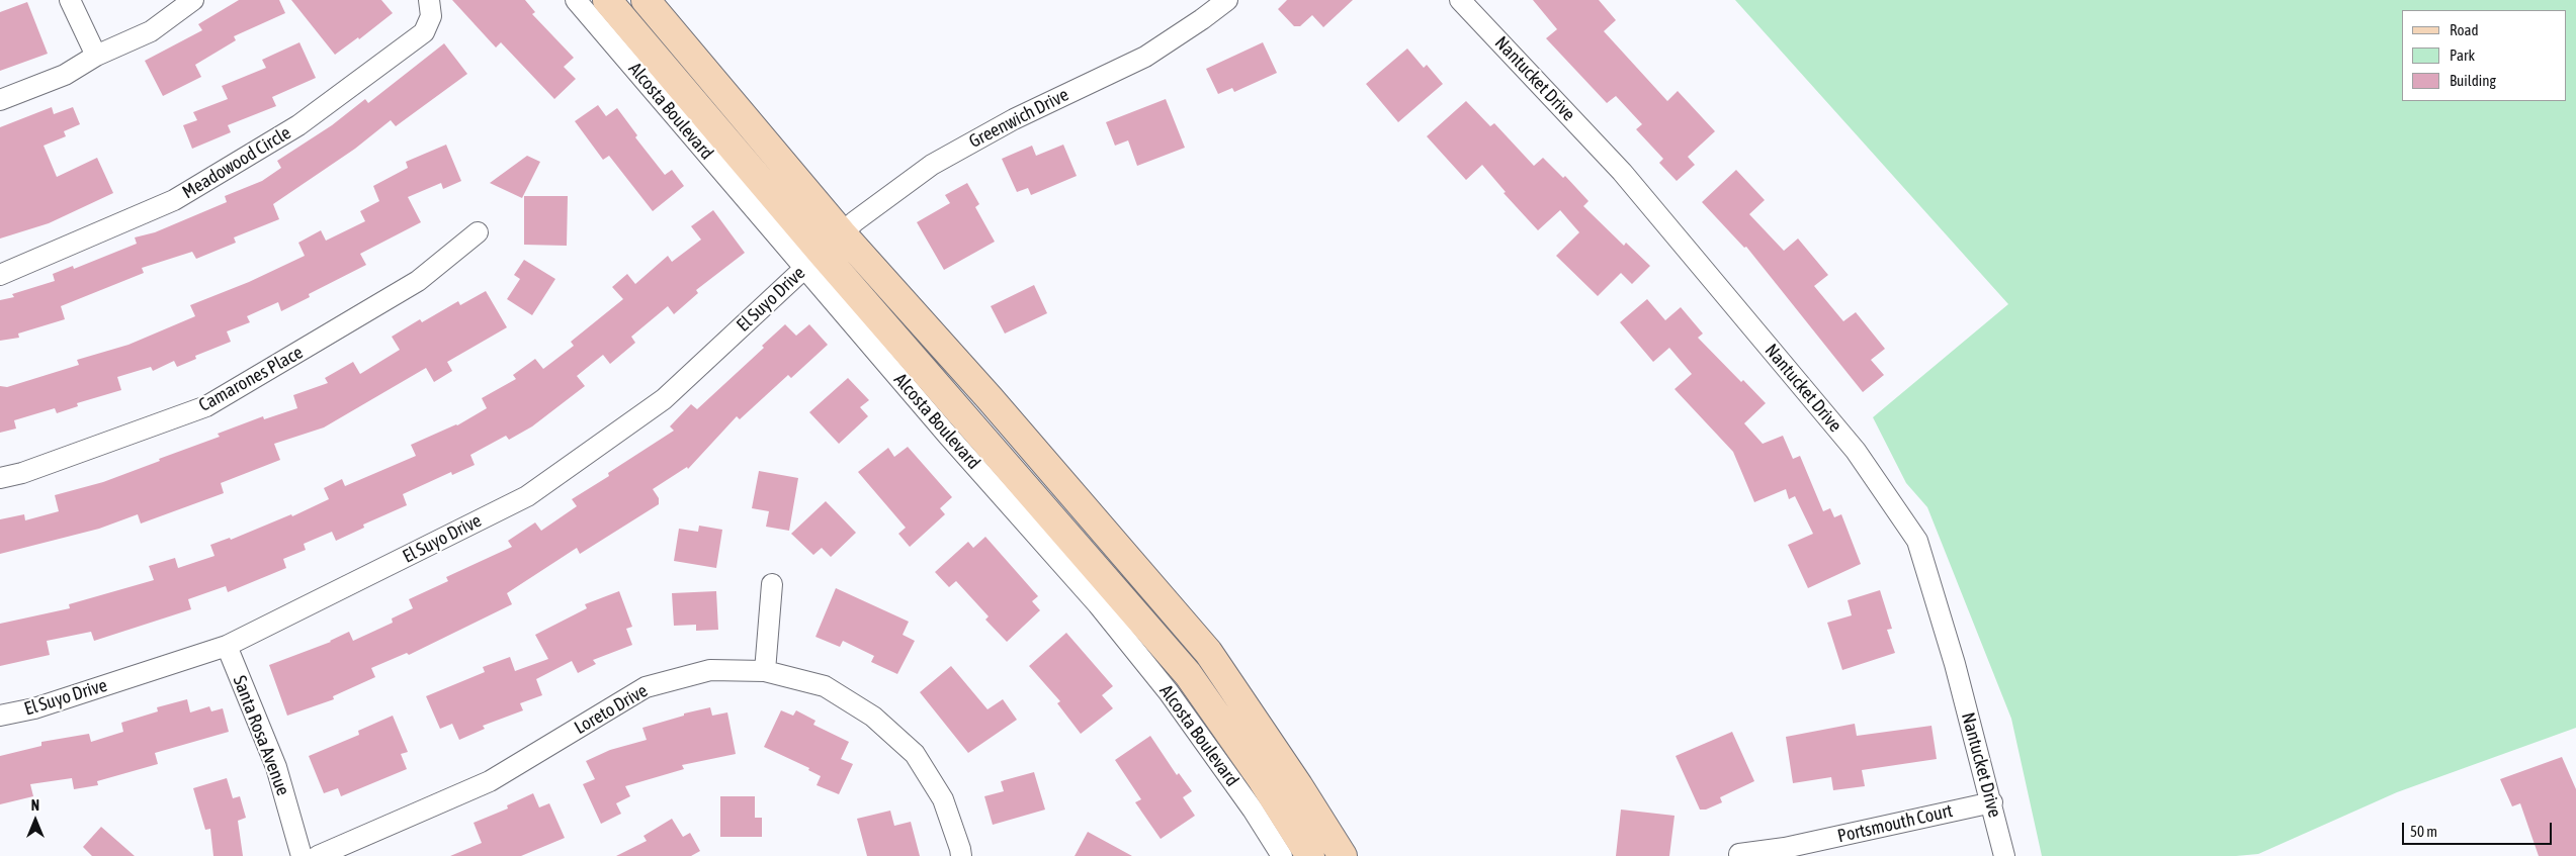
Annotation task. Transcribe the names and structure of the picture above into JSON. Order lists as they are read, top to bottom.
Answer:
{
  "streets": {
    "main road": ["Alcosta Boulevard"],
    "street": [
      "Nantucket Drive",
      "Greenwich Drive",
      "Meadowood Circle",
      "El Suyo Drive",
      "Camarones Place",
      "Loreto Drive",
      "Santa Rosa Avenue",
      "Portsmouth Court"
    ]
  },
  "crossings": [
    ["Nantucket Drive", "Portsmouth Court"],
    ["Alcosta Boulevard", "Greenwich Drive"],
    ["Alcosta Boulevard", "El Suyo Drive"],
    ["Greenwich Drive", "El Suyo Drive"],
    ["El Suyo Drive", "Santa Rosa Avenue"]
  ],
  "legend": ["Road", "Park", "Building"],
  "scale_bar": "50 m",
  "north": "top"
}
